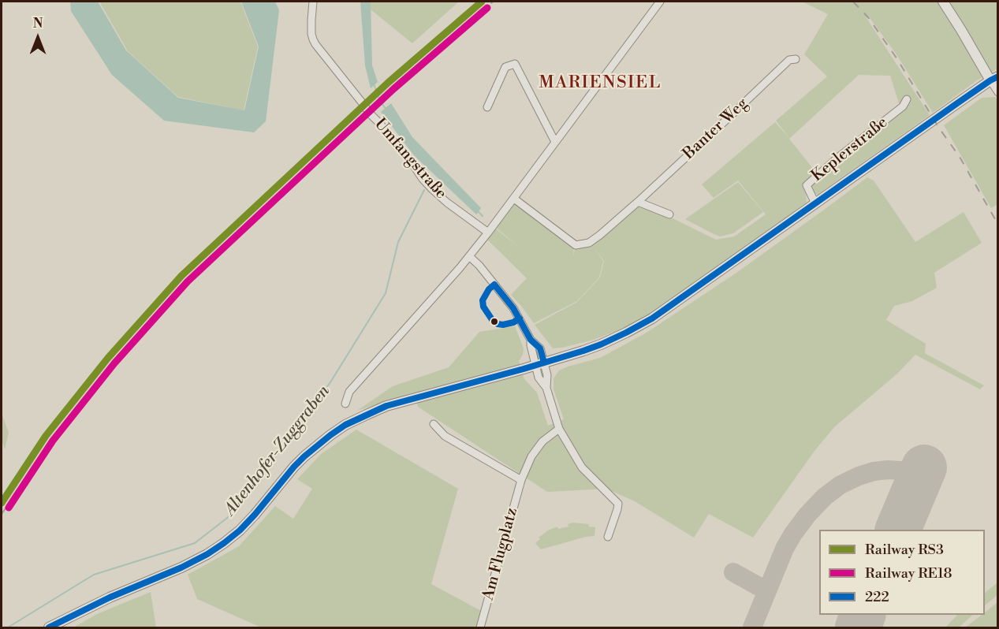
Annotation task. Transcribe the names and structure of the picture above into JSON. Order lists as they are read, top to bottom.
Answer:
{
  "streets": {
    "street": [
      "Banter Weg",
      "Keplerstraße",
      "Umfangstraße",
      "Am Flugplatz"
    ]
  },
  "districts": ["MARIENSIEL"],
  "water": ["Altenhofer-Zuggraben"],
  "lines": ["rail line RS3", "rail line RE18", "transit line 222"],
  "legend": ["Railway RS3", "Railway RE18", "222"],
  "north": "top"
}
